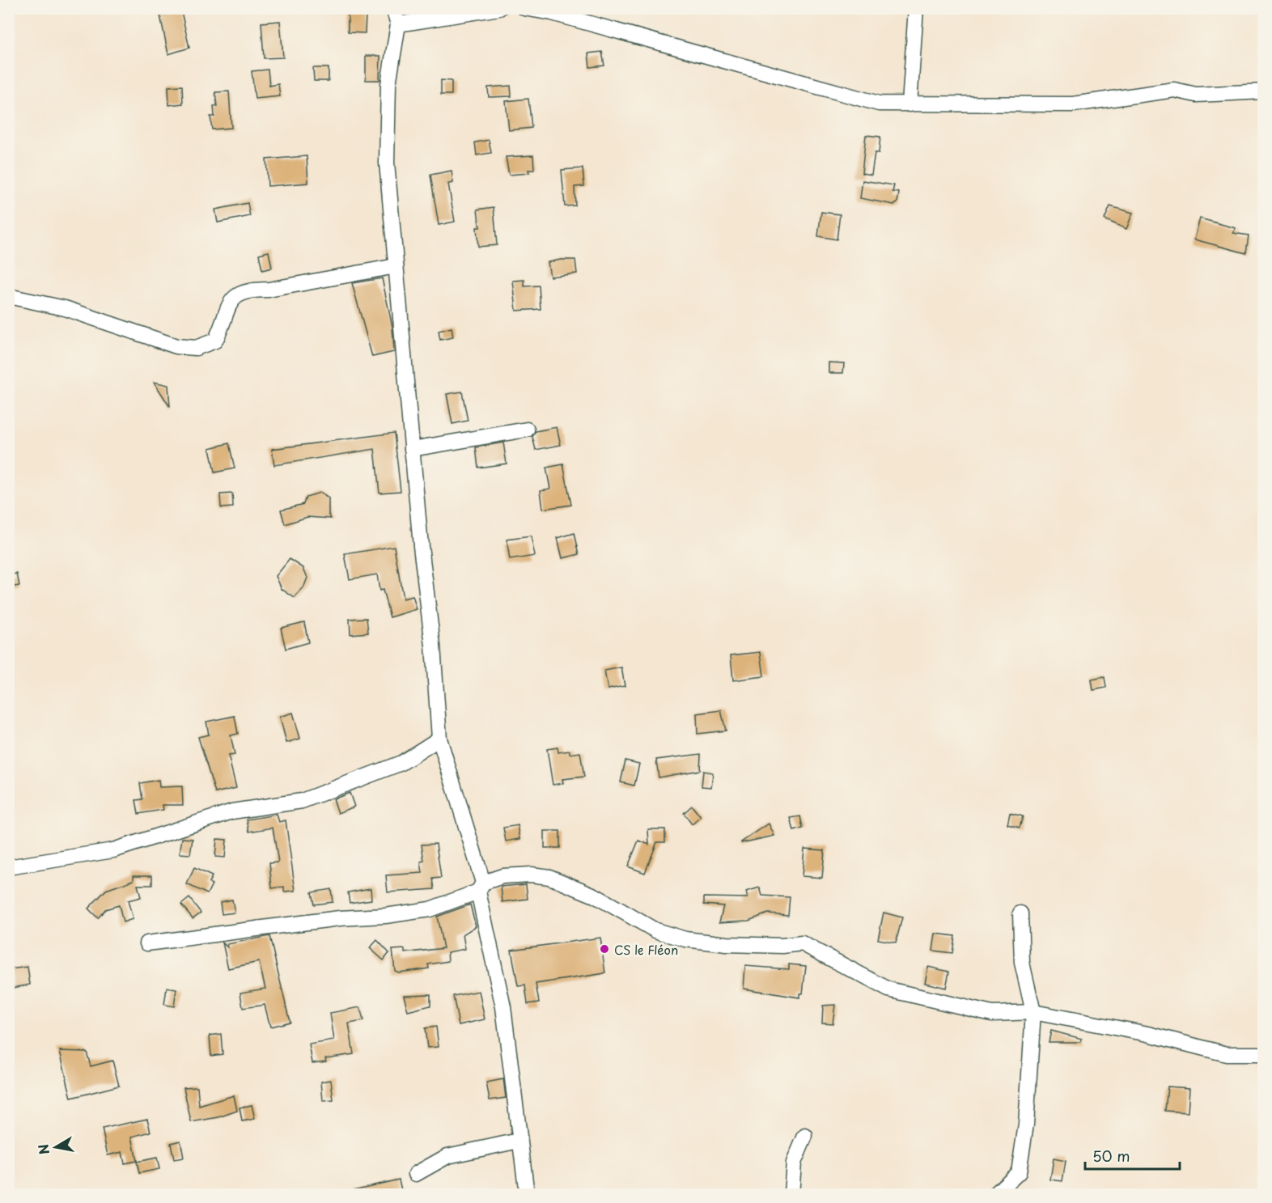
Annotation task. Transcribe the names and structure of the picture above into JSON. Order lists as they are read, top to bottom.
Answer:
{
  "places": ["CS le Fléon"],
  "scale_bar": "50 m",
  "north": "left"
}
